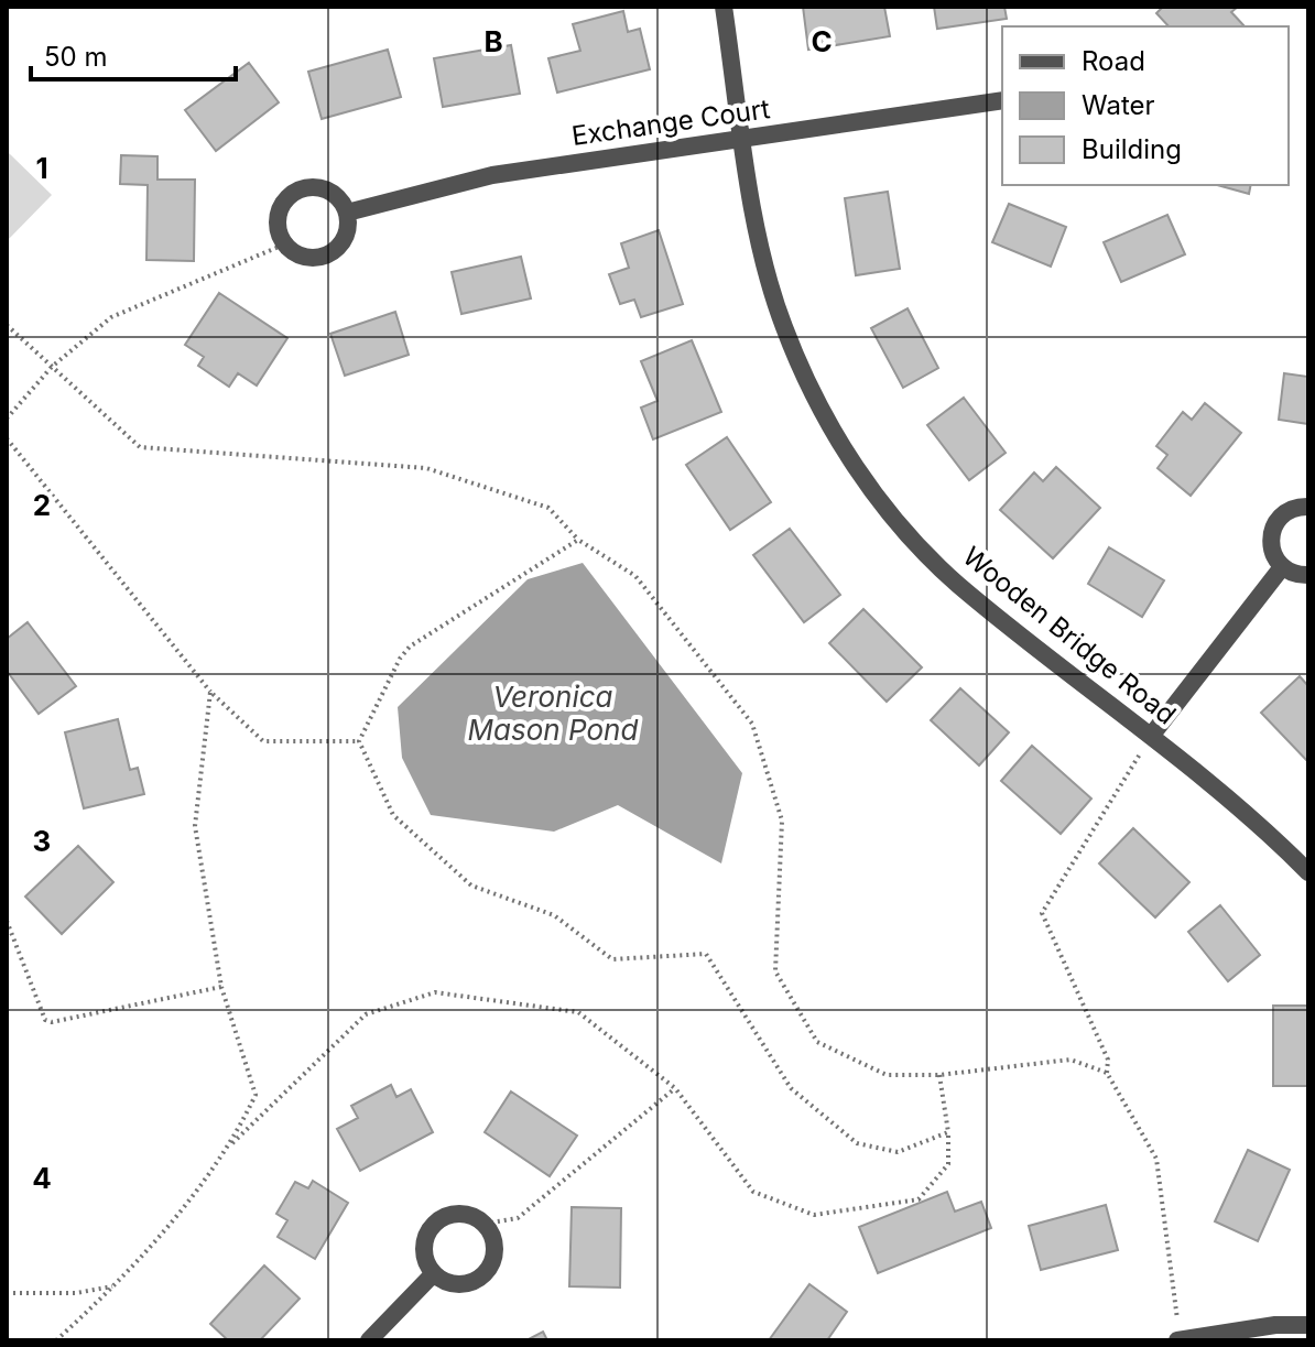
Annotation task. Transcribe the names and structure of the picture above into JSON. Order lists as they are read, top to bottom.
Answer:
{
  "streets": {
    "street": ["Exchange Court", "Wooden Bridge Road"]
  },
  "crossings": [
    ["Exchange Court", "Wooden Bridge Road"]
  ],
  "water": ["Veronica Mason Pond"],
  "legend": ["Road", "Water", "Building"],
  "scale_bar": "50 m",
  "grid": {
    "columns": ["B", "C"],
    "rows": [
      "1",
      "2",
      "3",
      "4"
    ]
  }
}
